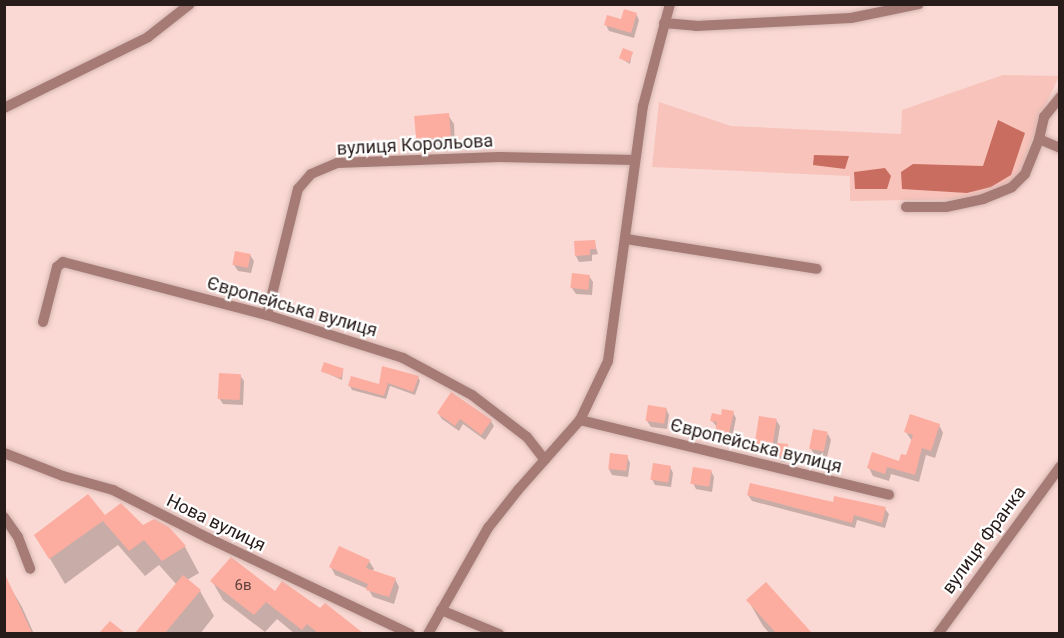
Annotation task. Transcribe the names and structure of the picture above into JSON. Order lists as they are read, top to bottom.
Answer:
{
  "streets": {
    "street": [
      "вулиця Корольова",
      "Європейська вулиця",
      "Нова вулиця",
      "вулиця Франка"
    ]
  },
  "crossings": [
    ["вулиця Корольова", "Європейська вулиця"]
  ],
  "house_numbers": ["6в"]
}
